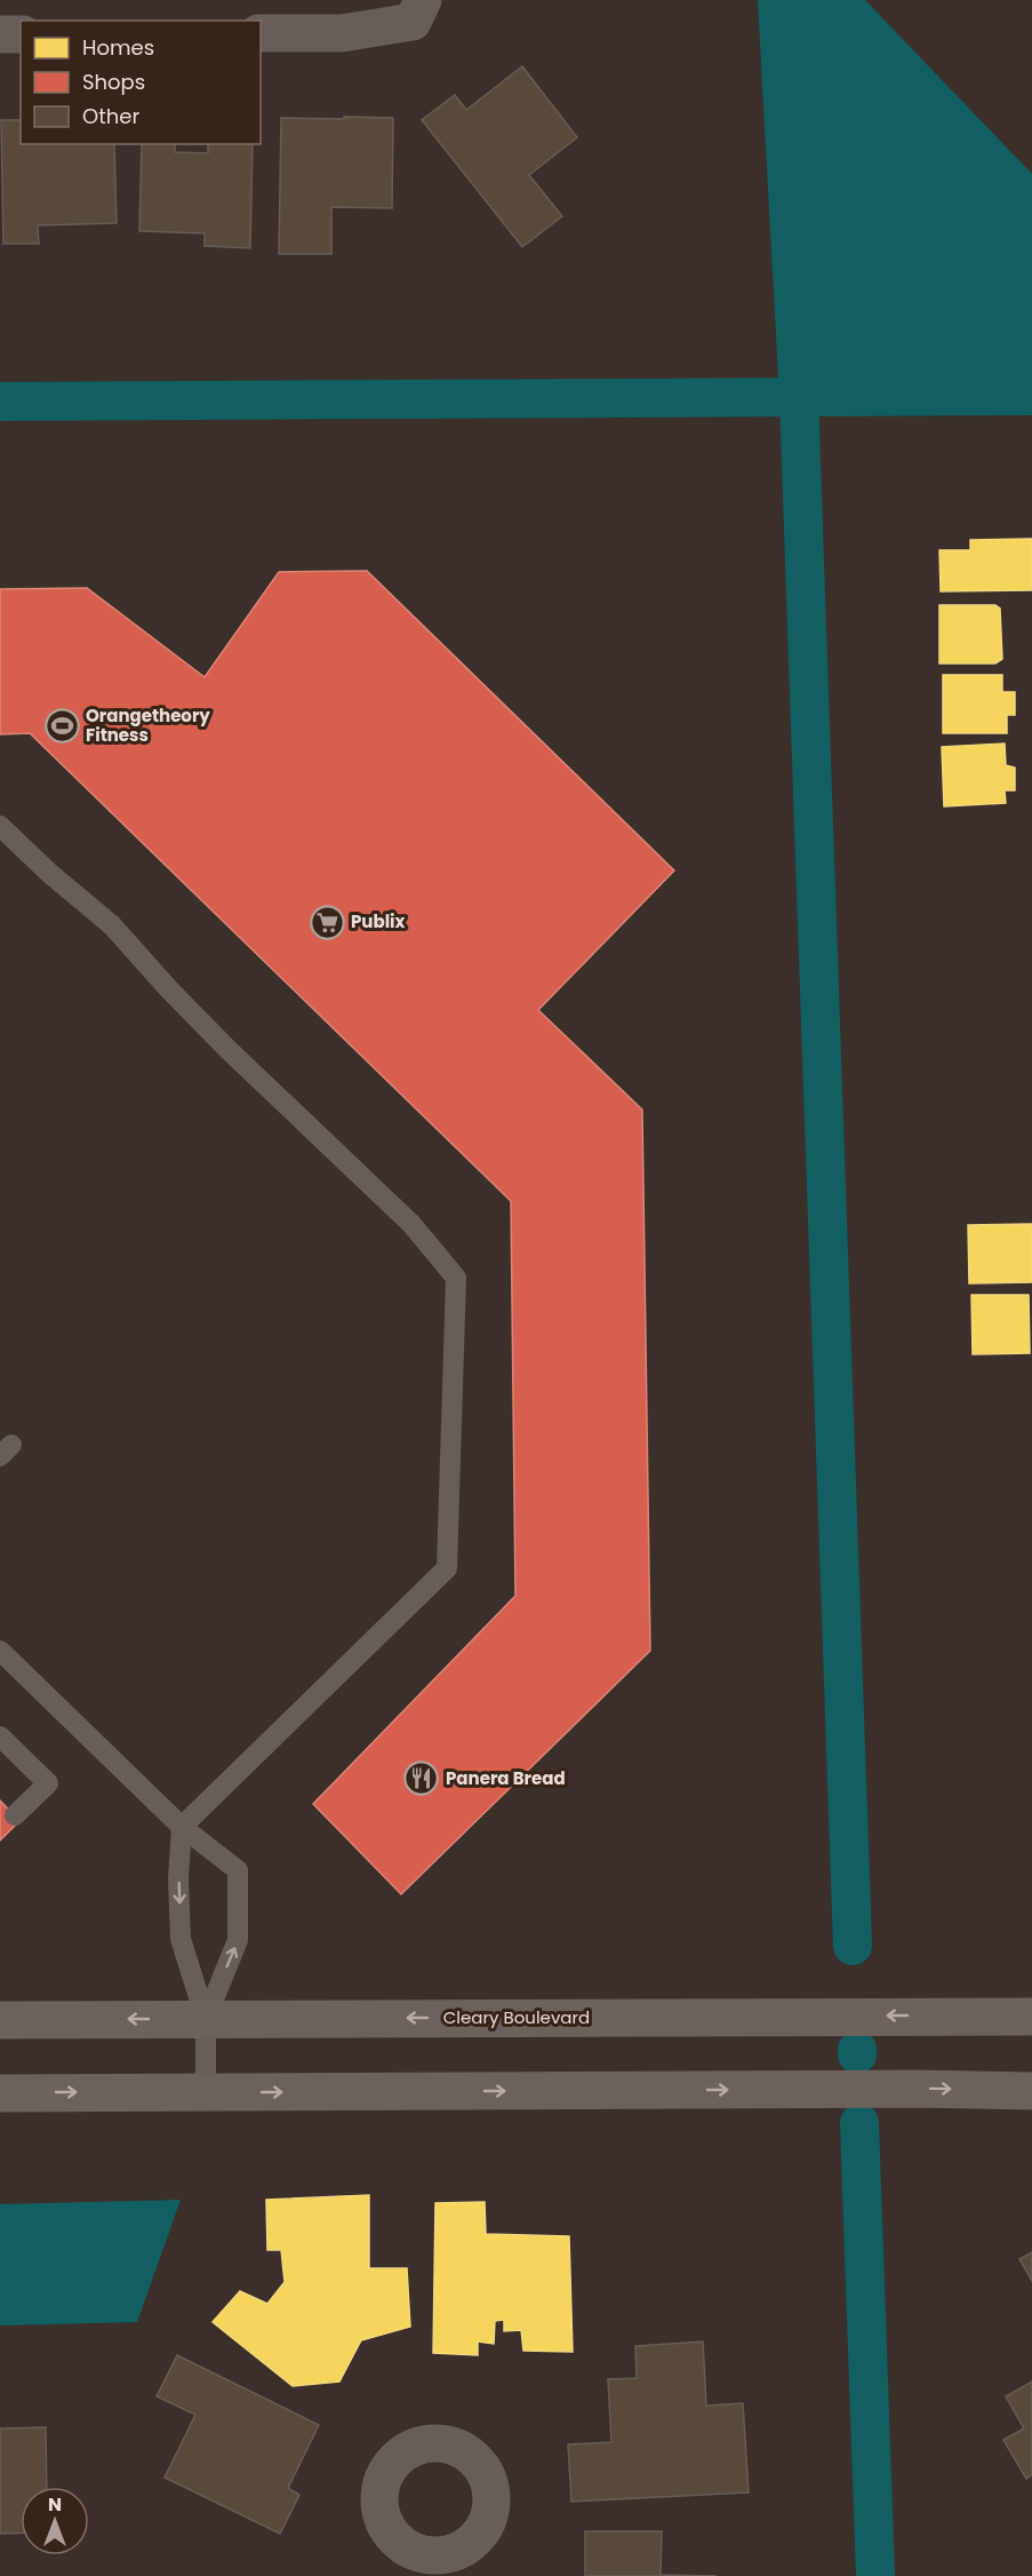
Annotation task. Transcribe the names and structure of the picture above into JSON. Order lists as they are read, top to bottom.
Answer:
{
  "streets": {
    "street": ["Cleary Boulevard"]
  },
  "places": {
    "sports": ["Orangetheory Fitness"],
    "supermarket": ["Publix"],
    "restaurant": ["Panera Bread"]
  },
  "legend": ["Homes", "Shops", "Other"],
  "north": "top"
}
